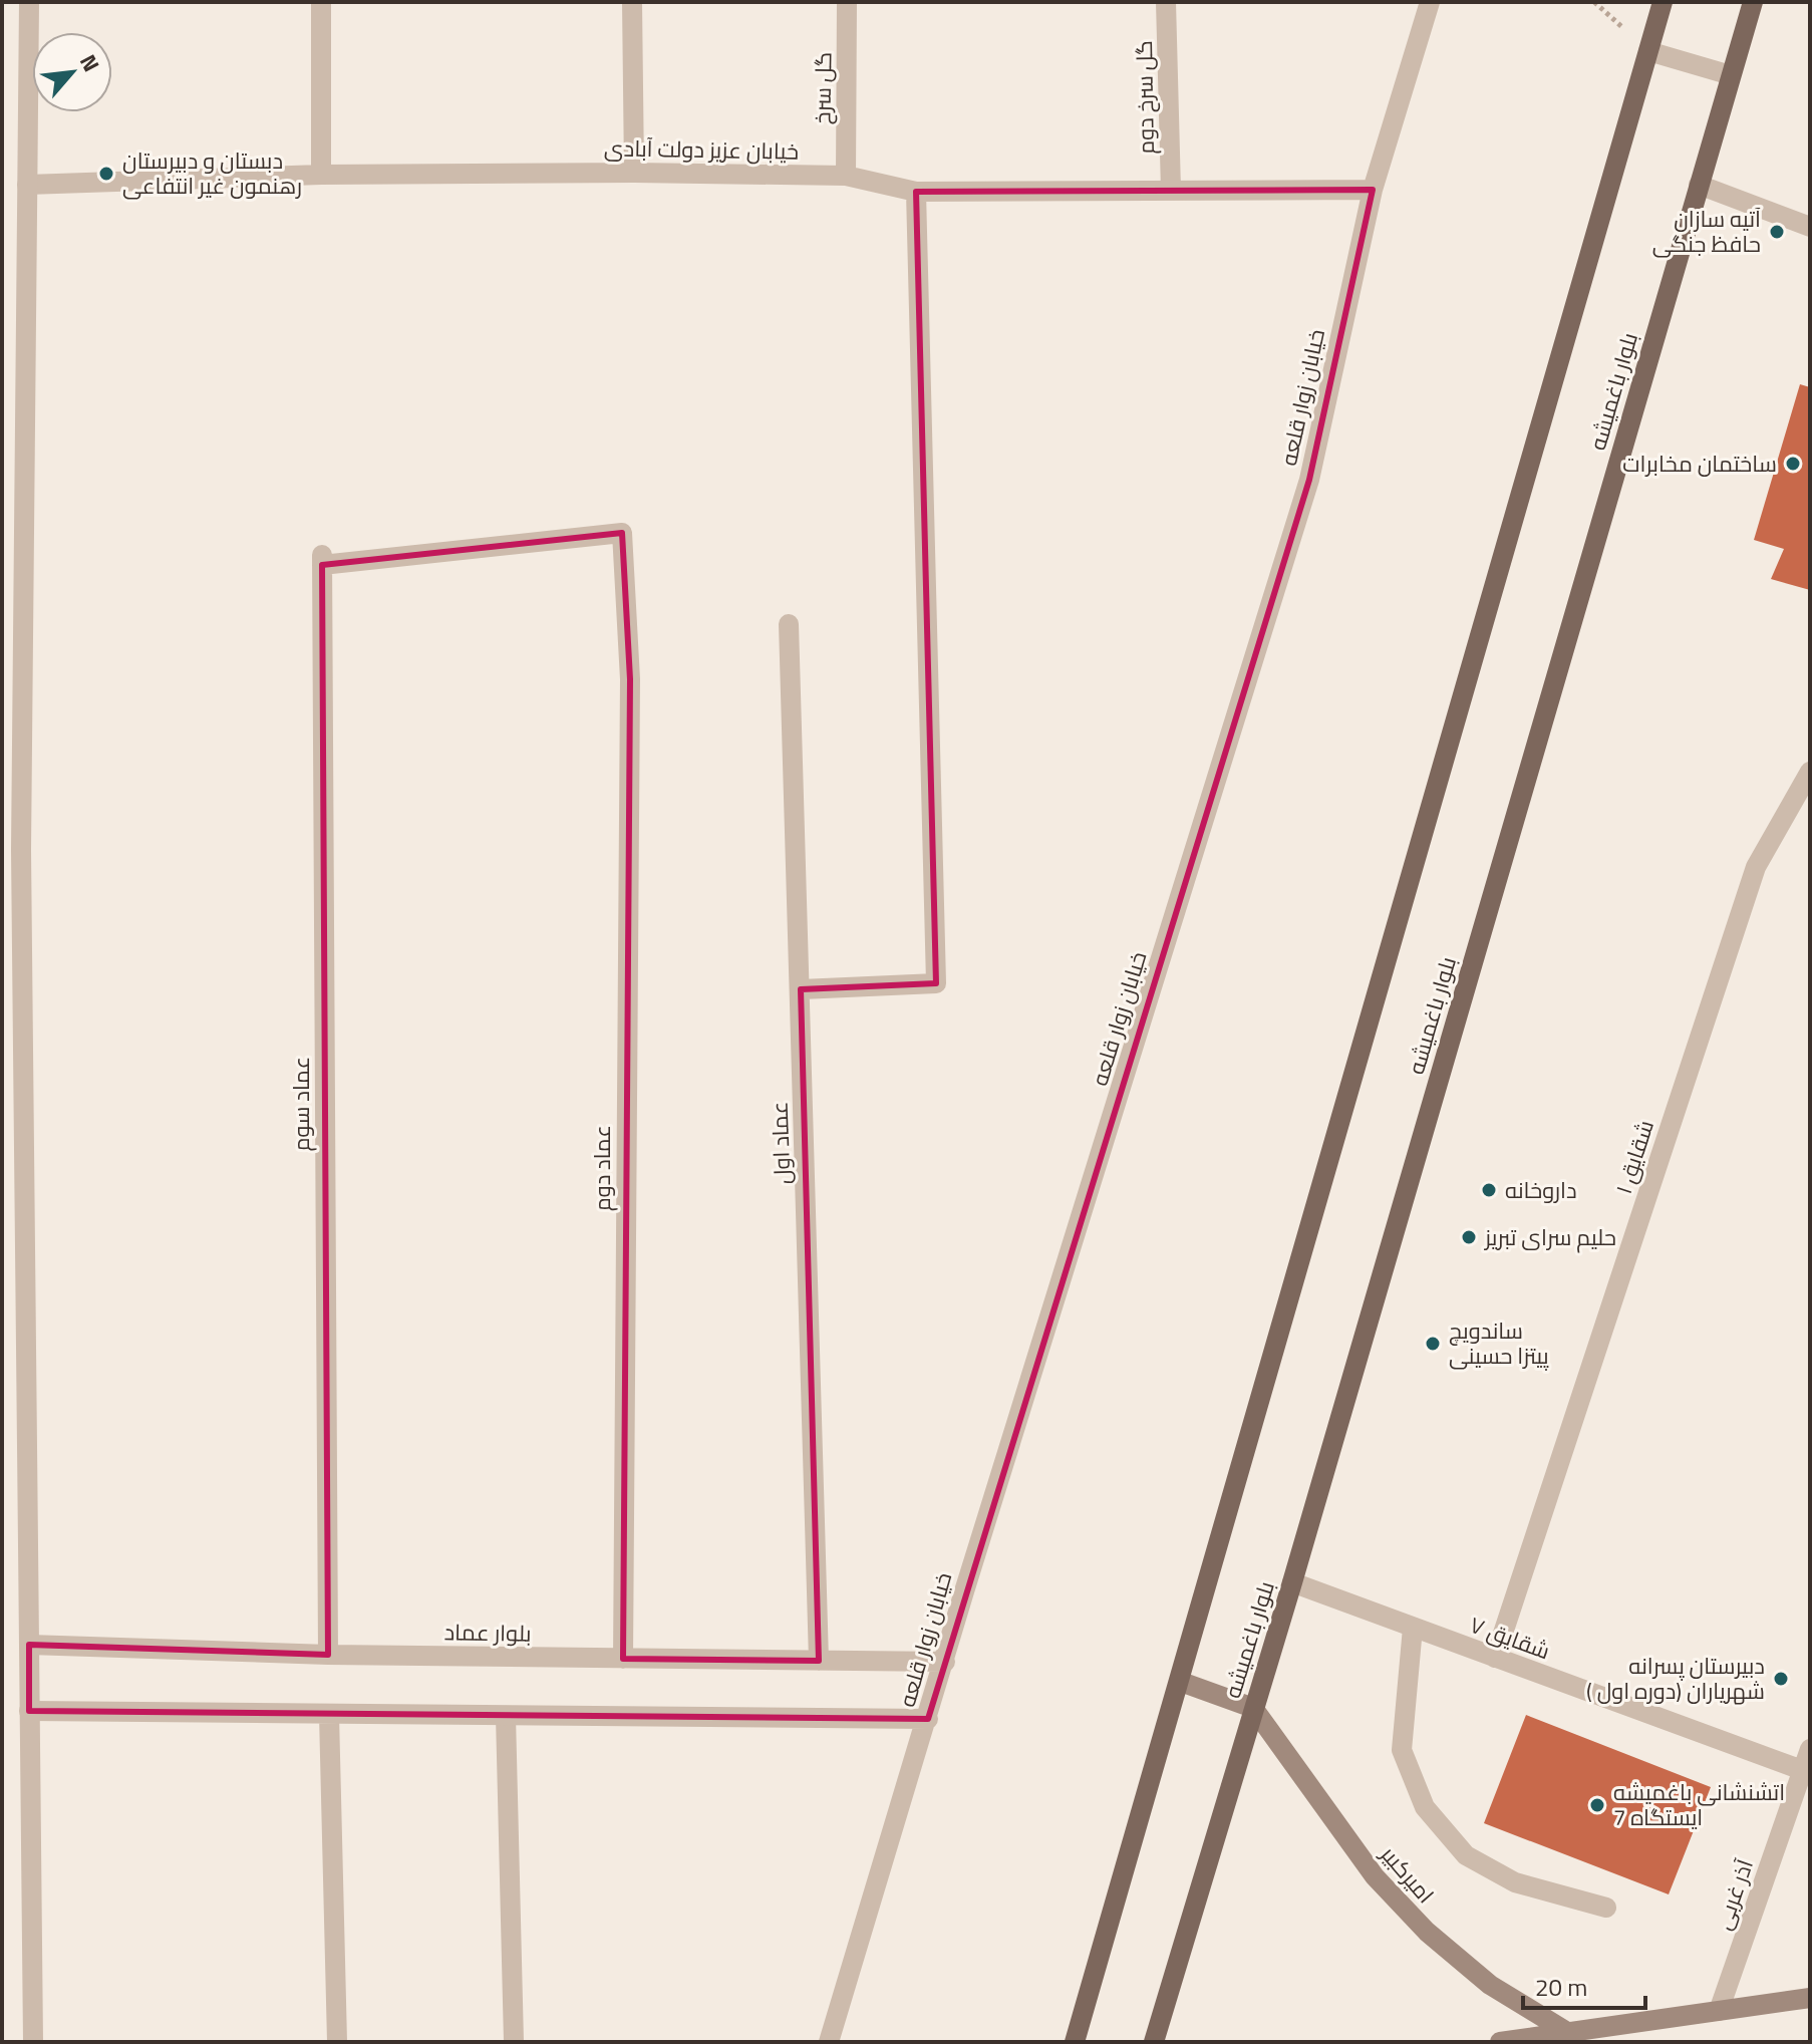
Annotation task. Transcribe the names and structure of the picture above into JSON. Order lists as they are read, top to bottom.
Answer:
{
  "streets": {
    "main road": ["بلوار باغمیشه", "امیرکبیر"],
    "street": [
      "گل سرخ",
      "گل سرخ دوم",
      "خیابان عزیز دولت آبادی",
      "خیابان زوار قلعه",
      "عماد سوم",
      "عماد اول",
      "شقایق ۱",
      "عماد دوم",
      "بلوار عماد",
      "شقایق ۷",
      "آذر غربی"
    ]
  },
  "crossings": [
    ["گل سرخ", "خیابان عزیز دولت آبادی"],
    ["گل سرخ دوم", "خیابان عزیز دولت آبادی"],
    ["خیابان عزیز دولت آبادی", "خیابان زوار قلعه"],
    ["بلوار باغمیشه", "شقایق ۷"],
    ["بلوار باغمیشه", "امیرکبیر"],
    ["خیابان زوار قلعه", "بلوار عماد"],
    ["عماد سوم", "عماد دوم"],
    ["عماد سوم", "بلوار عماد"],
    ["عماد اول", "بلوار عماد"],
    ["شقایق ۱", "شقایق ۷"],
    ["عماد دوم", "بلوار عماد"],
    ["شقایق ۷", "آذر غربی"]
  ],
  "places": [
    "دبستان و دبیرستان رهنمون غیر انتفاعی",
    "آتیه سازان حافظ جنگی",
    "ساختمان مخابرات",
    "داروخانه",
    "حلیم سرای تبریز",
    "ساندویچ پیتزا حسینی",
    "دبیرستان پسرانه شهریاران (دوره اول )",
    "اتشنشانی باغمیشه ایستگاه 7"
  ],
  "scale_bar": "20 m",
  "north": "top right"
}
